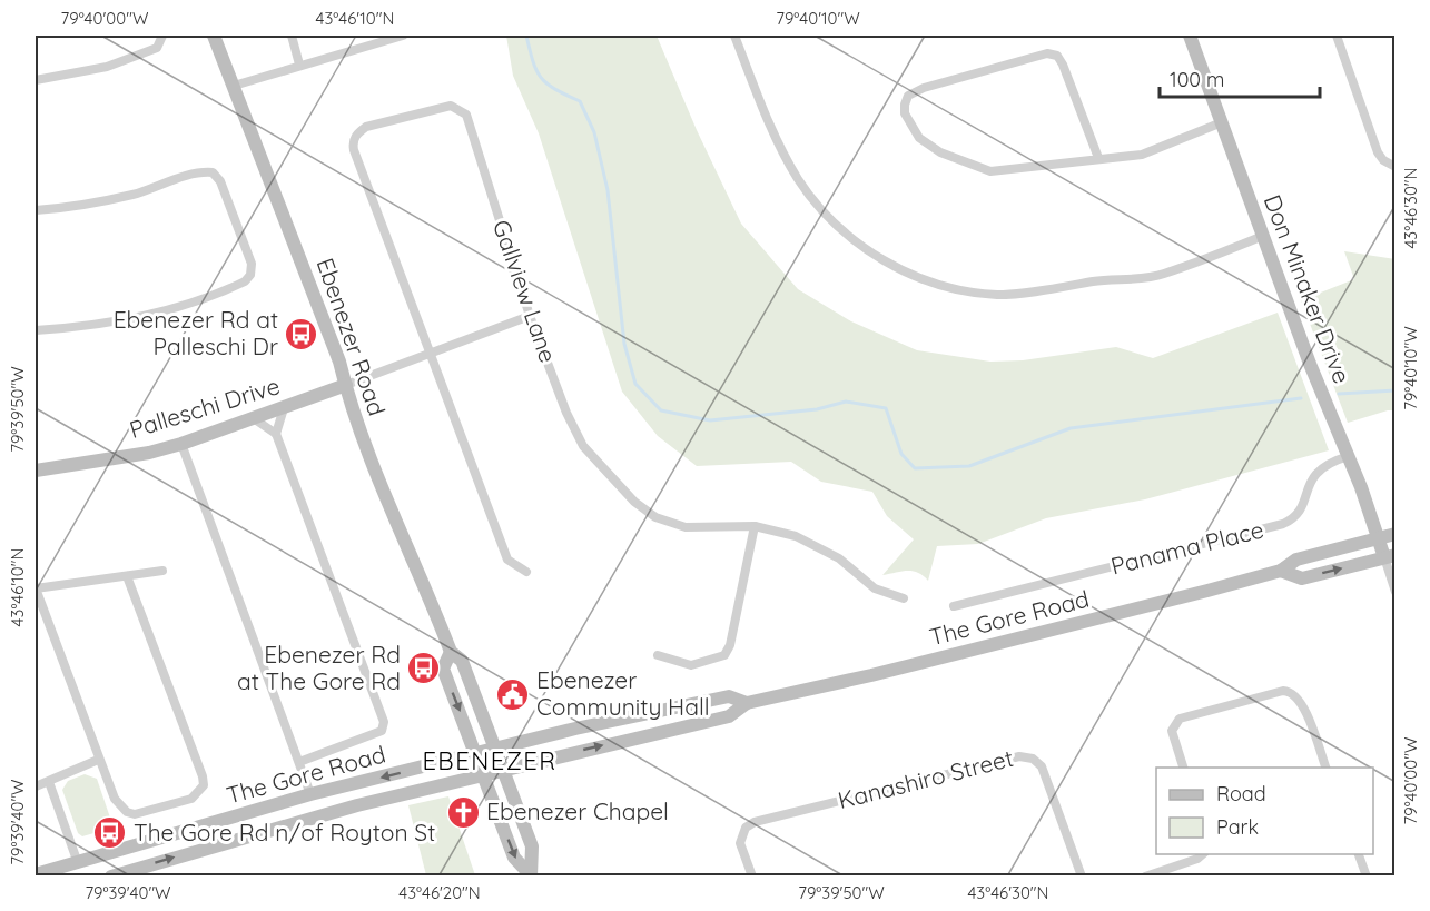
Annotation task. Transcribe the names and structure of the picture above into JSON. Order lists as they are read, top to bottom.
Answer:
{
  "streets": {
    "main road": [
      "Don Minaker Drive",
      "Ebenezer Road",
      "Palleschi Drive",
      "The Gore Road"
    ],
    "street": ["Gallview Lane", "Panama Place", "Kanashiro Street"]
  },
  "crossings": [
    ["Don Minaker Drive", "Panama Place"],
    ["Don Minaker Drive", "The Gore Road"],
    ["Ebenezer Road", "Palleschi Drive"],
    ["Ebenezer Road", "The Gore Road"]
  ],
  "districts": ["EBENEZER"],
  "places": {
    "bus stop": ["Ebenezer Rd at Palleschi Dr", "Ebenezer Rd at The Gore Rd", "The Gore Rd n/of Royton St"],
    "public building": ["Ebenezer Community Hall"],
    "church": ["Ebenezer Chapel"]
  },
  "legend": ["Road", "Park"],
  "scale_bar": "100 m",
  "coordinates": [
    "79°40'00\"W",
    "43°46'10\"N",
    "79°40'10\"W",
    "43°46'30\"N",
    "79°39'50\"W",
    "79°39'40\"W",
    "43°46'20\"N"
  ]
}
